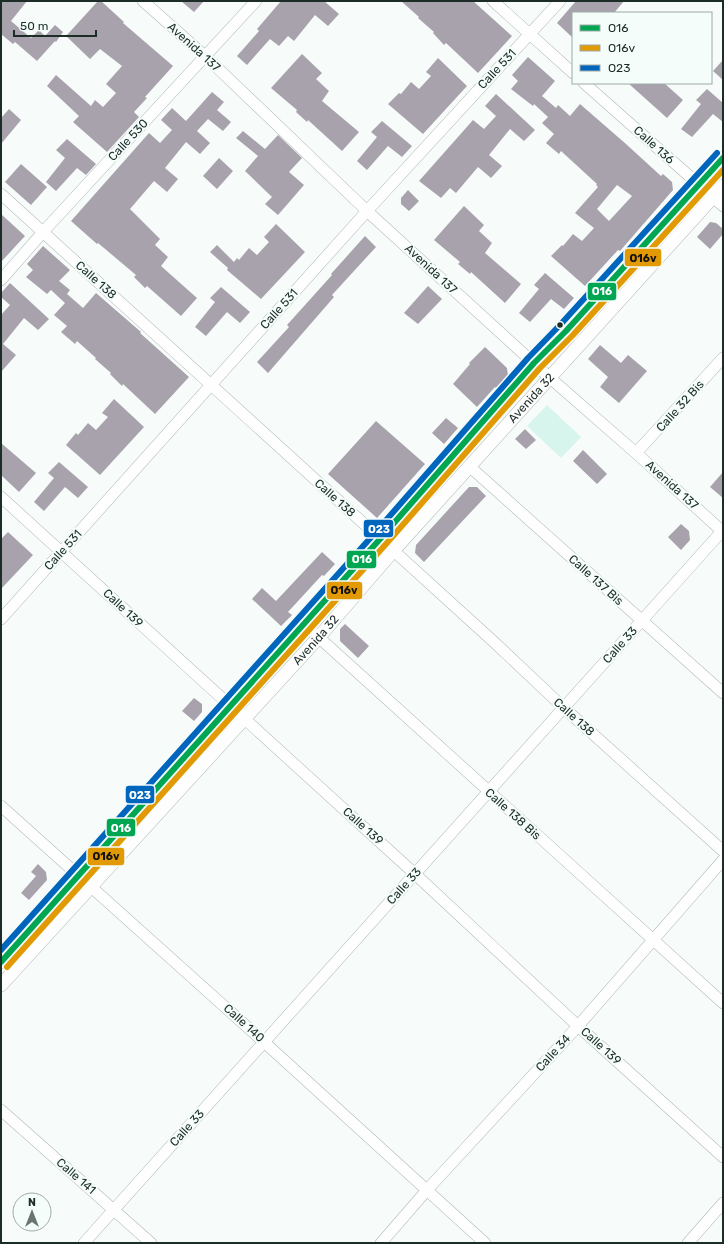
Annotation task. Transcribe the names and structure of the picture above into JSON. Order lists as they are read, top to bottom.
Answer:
{
  "streets": {
    "main road": ["Avenida 32"],
    "street": [
      "Avenida 137",
      "Calle 531",
      "Calle 530",
      "Calle 136",
      "Calle 138",
      "Calle 32 Bis",
      "Calle 137 Bis",
      "Calle 139",
      "Calle 33",
      "Calle 138 Bis",
      "Calle 140",
      "Calle 34",
      "Calle 141"
    ]
  },
  "crossings": [
    ["Avenida 137", "Calle 531"],
    ["Avenida 137", "Calle 530"],
    ["Avenida 137", "Avenida 32"],
    ["Avenida 137", "Calle 32 Bis"],
    ["Avenida 137", "Calle 33"],
    ["Calle 531", "Calle 138"],
    ["Calle 531", "Calle 139"],
    ["Calle 530", "Calle 138"],
    ["Calle 136", "Avenida 32"],
    ["Calle 138", "Avenida 32"],
    ["Calle 138", "Calle 33"],
    ["Avenida 32", "Calle 137 Bis"],
    ["Avenida 32", "Calle 139"],
    ["Avenida 32", "Calle 138 Bis"],
    ["Avenida 32", "Calle 140"],
    ["Calle 137 Bis", "Calle 33"],
    ["Calle 139", "Calle 33"],
    ["Calle 139", "Calle 34"],
    ["Calle 33", "Calle 138 Bis"],
    ["Calle 33", "Calle 140"],
    ["Calle 33", "Calle 141"],
    ["Calle 138 Bis", "Calle 34"],
    ["Calle 140", "Calle 34"]
  ],
  "lines": ["transit line O23", "transit line O16", "transit line O16v"],
  "legend": ["O16", "O16v", "O23"],
  "scale_bar": "50 m",
  "north": "top"
}
